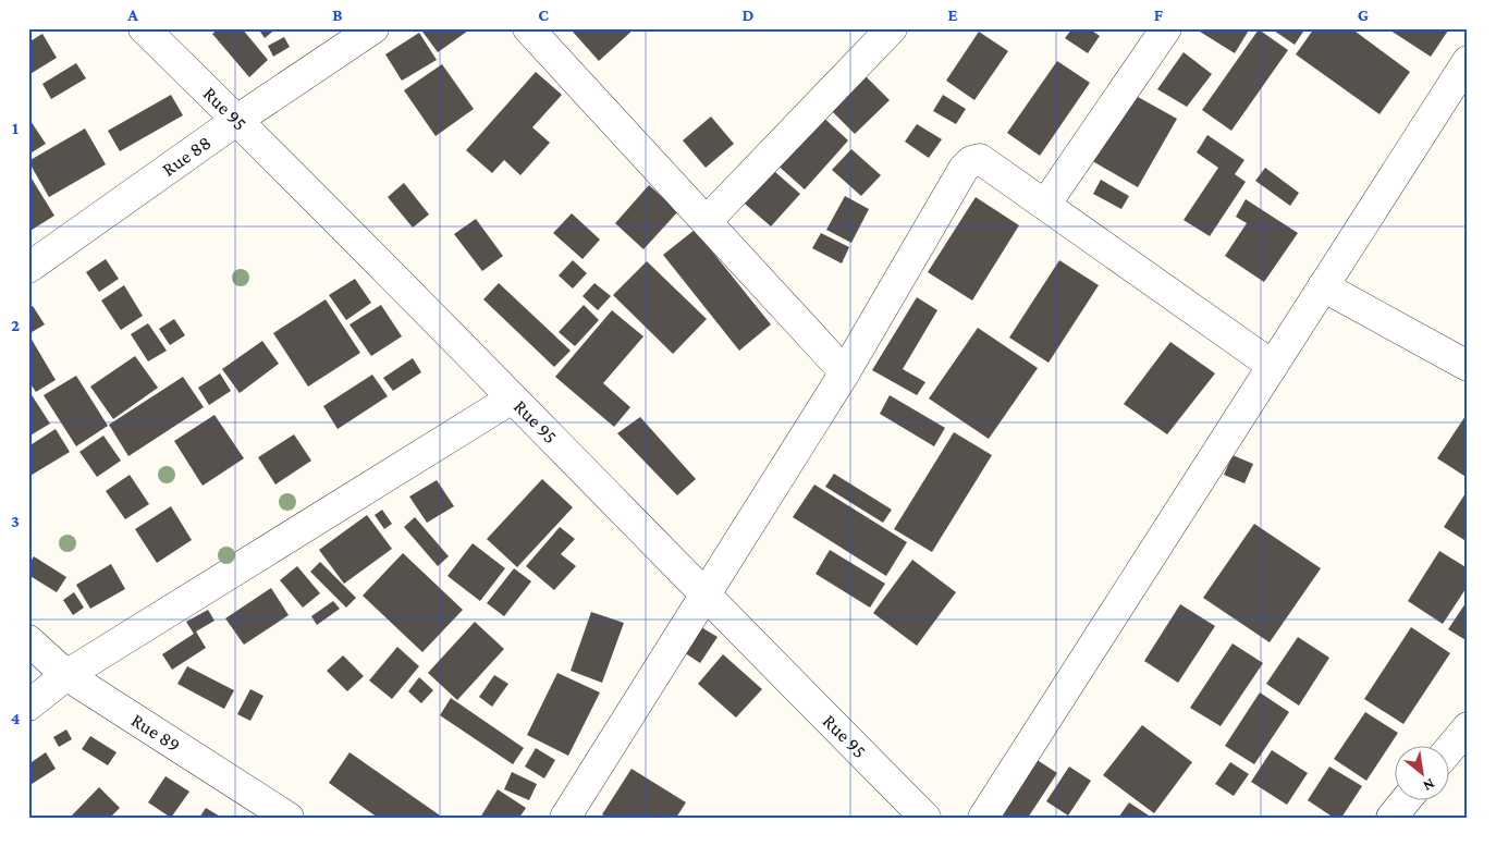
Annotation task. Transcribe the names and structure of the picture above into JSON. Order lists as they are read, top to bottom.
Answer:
{
  "streets": {
    "street": ["Rue 95", "Rue 88", "Rue 89"]
  },
  "crossings": [
    ["Rue 95", "Rue 88"]
  ],
  "north": "bottom right",
  "grid": {
    "columns": [
      "A",
      "B",
      "C",
      "D",
      "E",
      "F",
      "G"
    ],
    "rows": [
      "1",
      "2",
      "3",
      "4"
    ]
  }
}
